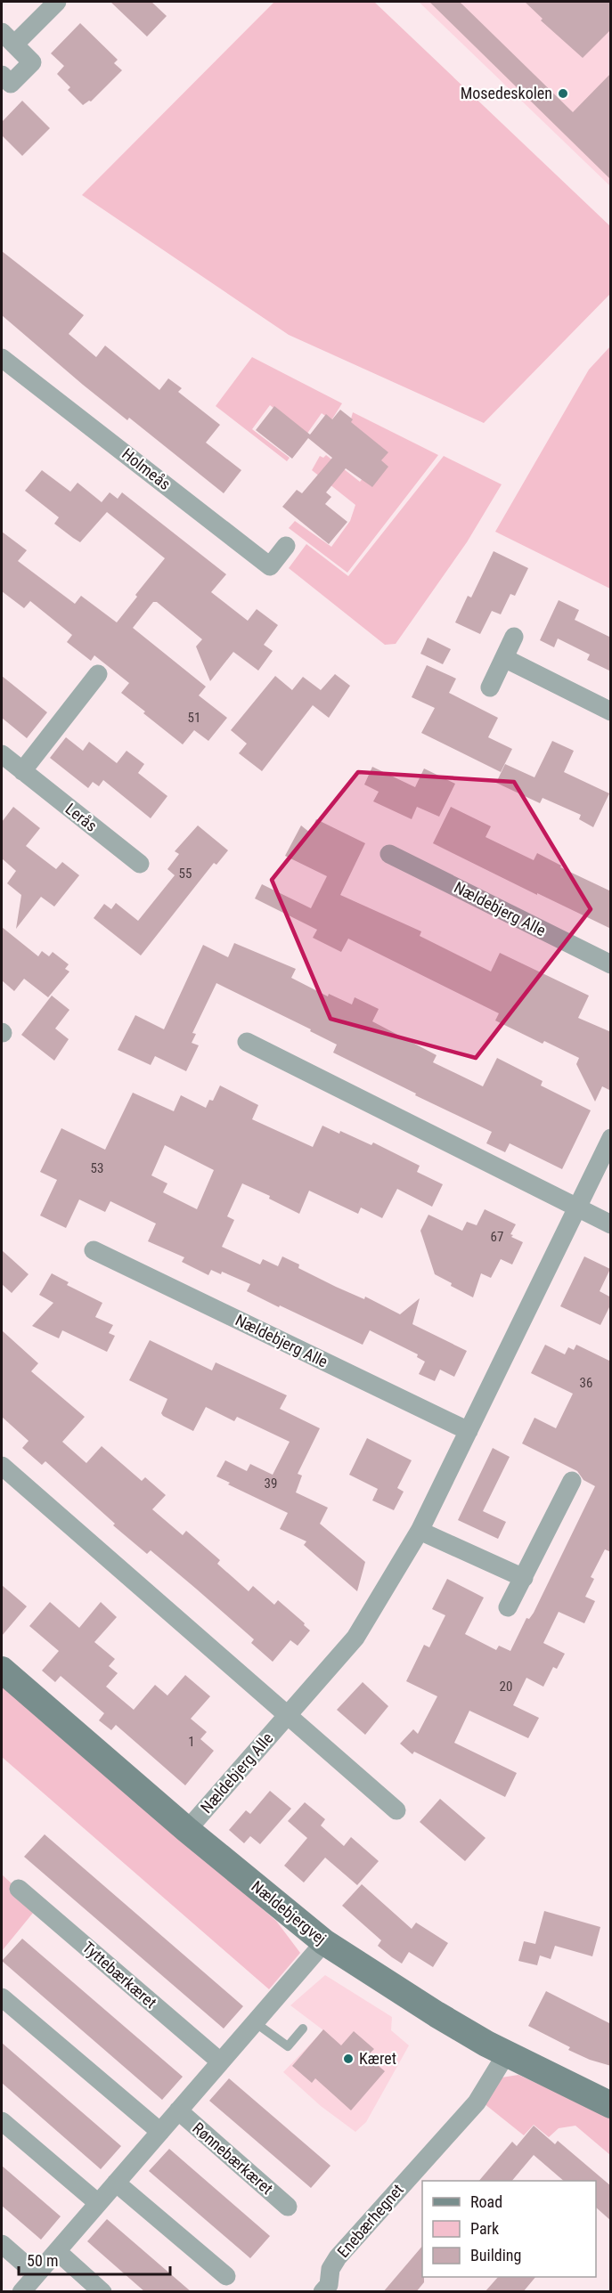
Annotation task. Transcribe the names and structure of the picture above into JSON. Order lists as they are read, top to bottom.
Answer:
{
  "streets": {
    "street": [
      "Holmeås",
      "Lerås",
      "Nældebjerg Alle",
      "Nældebjergvej",
      "Tyttebærkæret",
      "Rønnebærkæret",
      "Enebærhegnet"
    ]
  },
  "crossings": [
    ["Nældebjerg Alle", "Nældebjergvej"],
    ["Nældebjergvej", "Enebærhegnet"]
  ],
  "places": ["Mosedeskolen", "Kæret"],
  "house_numbers": [
    "51",
    "55",
    "53",
    "67",
    "36",
    "39",
    "20",
    "1"
  ],
  "legend": ["Road", "Park", "Building"],
  "scale_bar": "50 m"
}
